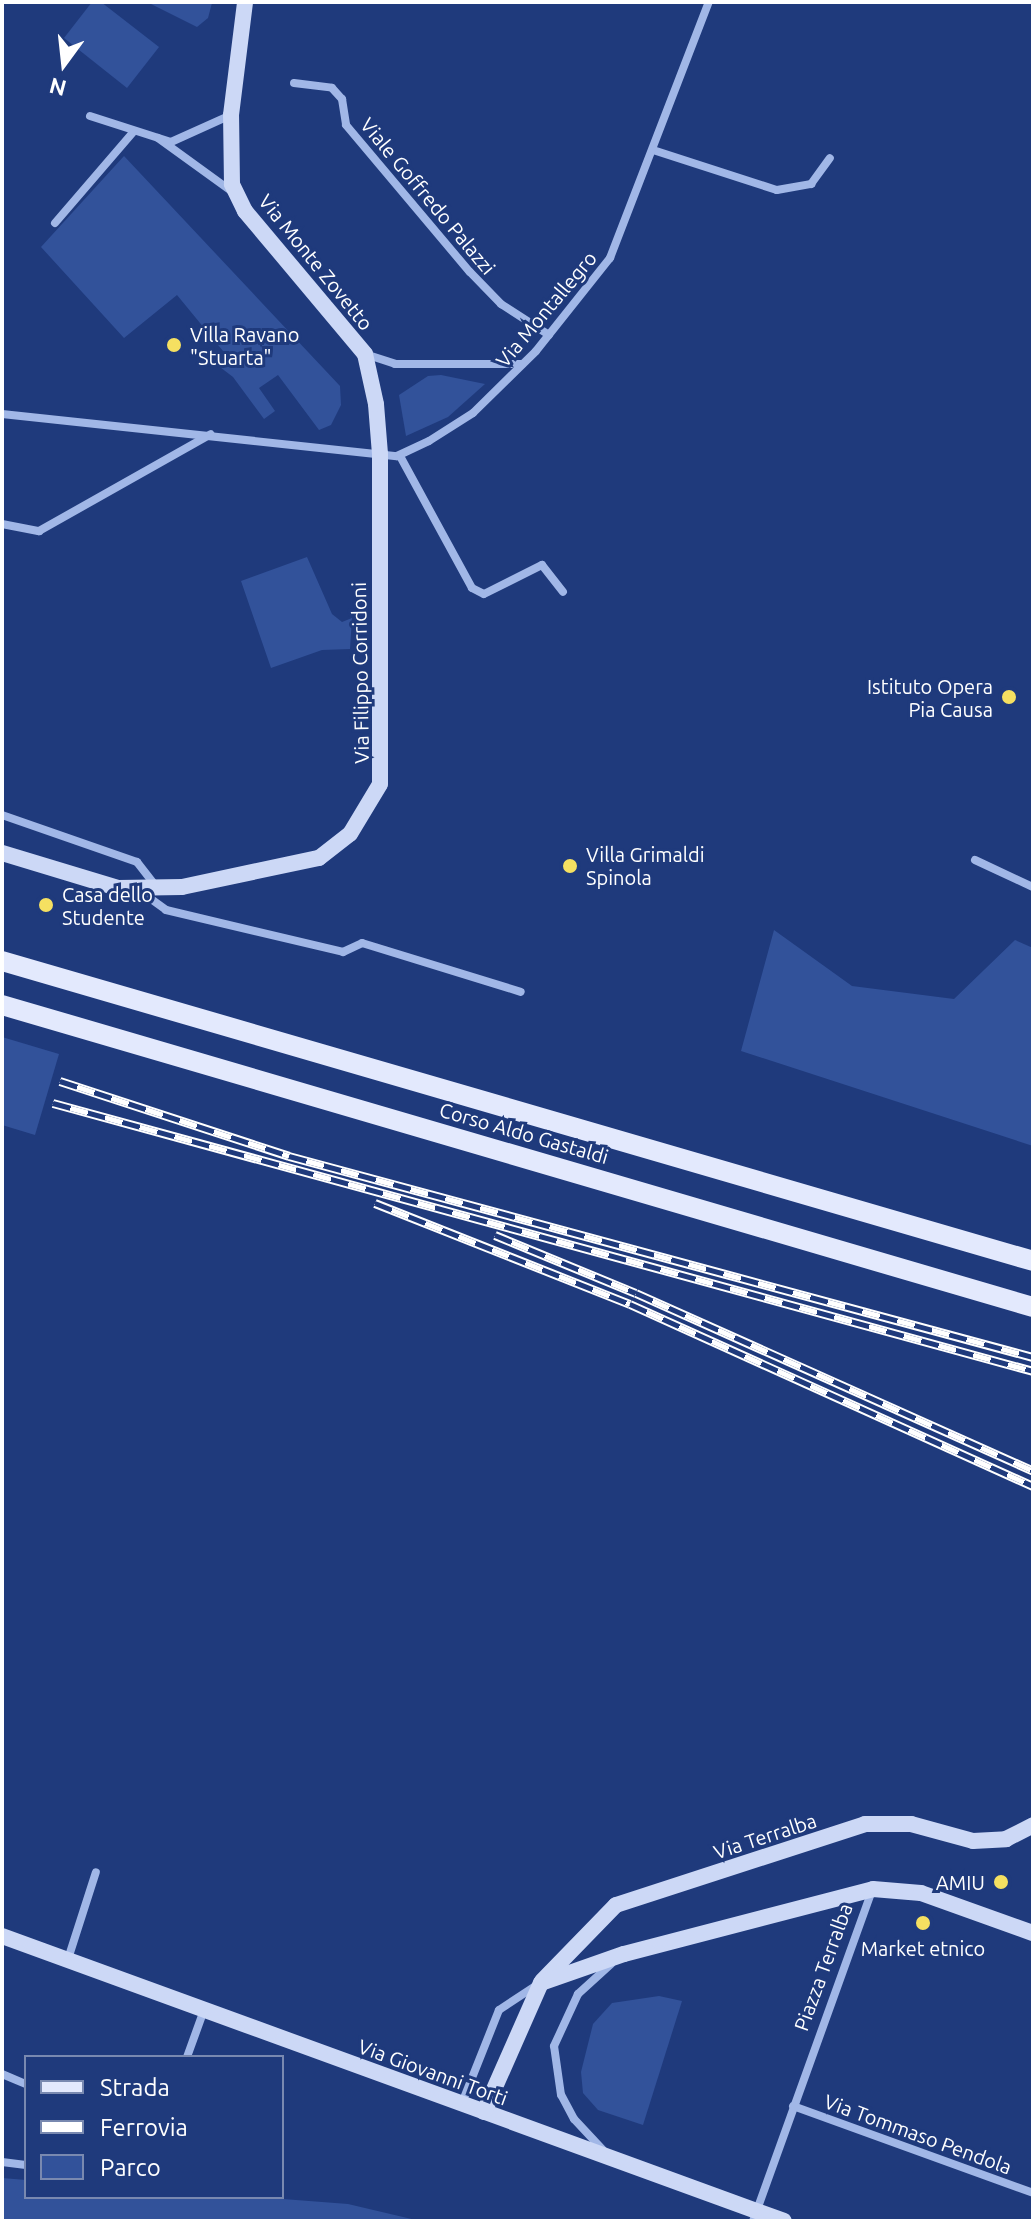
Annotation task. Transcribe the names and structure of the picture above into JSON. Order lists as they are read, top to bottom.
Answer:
{
  "streets": {
    "main road": ["Corso Aldo Gastaldi"],
    "street": [
      "Viale Goffredo Palazzi",
      "Via Monte Zovetto",
      "Via Montallegro",
      "Via Filippo Corridoni",
      "Via Terralba",
      "Piazza Terralba",
      "Via Giovanni Torti",
      "Via Tommaso Pendola"
    ]
  },
  "crossings": [
    ["Viale Goffredo Palazzi", "Via Montallegro"],
    ["Via Monte Zovetto", "Via Montallegro"],
    ["Via Monte Zovetto", "Via Filippo Corridoni"],
    ["Via Terralba", "Piazza Terralba"],
    ["Piazza Terralba", "Via Giovanni Torti"],
    ["Piazza Terralba", "Via Tommaso Pendola"]
  ],
  "places": [
    "Villa Ravano \"Stuarta\"",
    "Istituto Opera Pia Causa",
    "Villa Grimaldi Spinola",
    "Casa dello Studente",
    "AMIU",
    "Market etnico"
  ],
  "legend": ["Strada", "Ferrovia", "Parco"],
  "north": "bottom"
}
